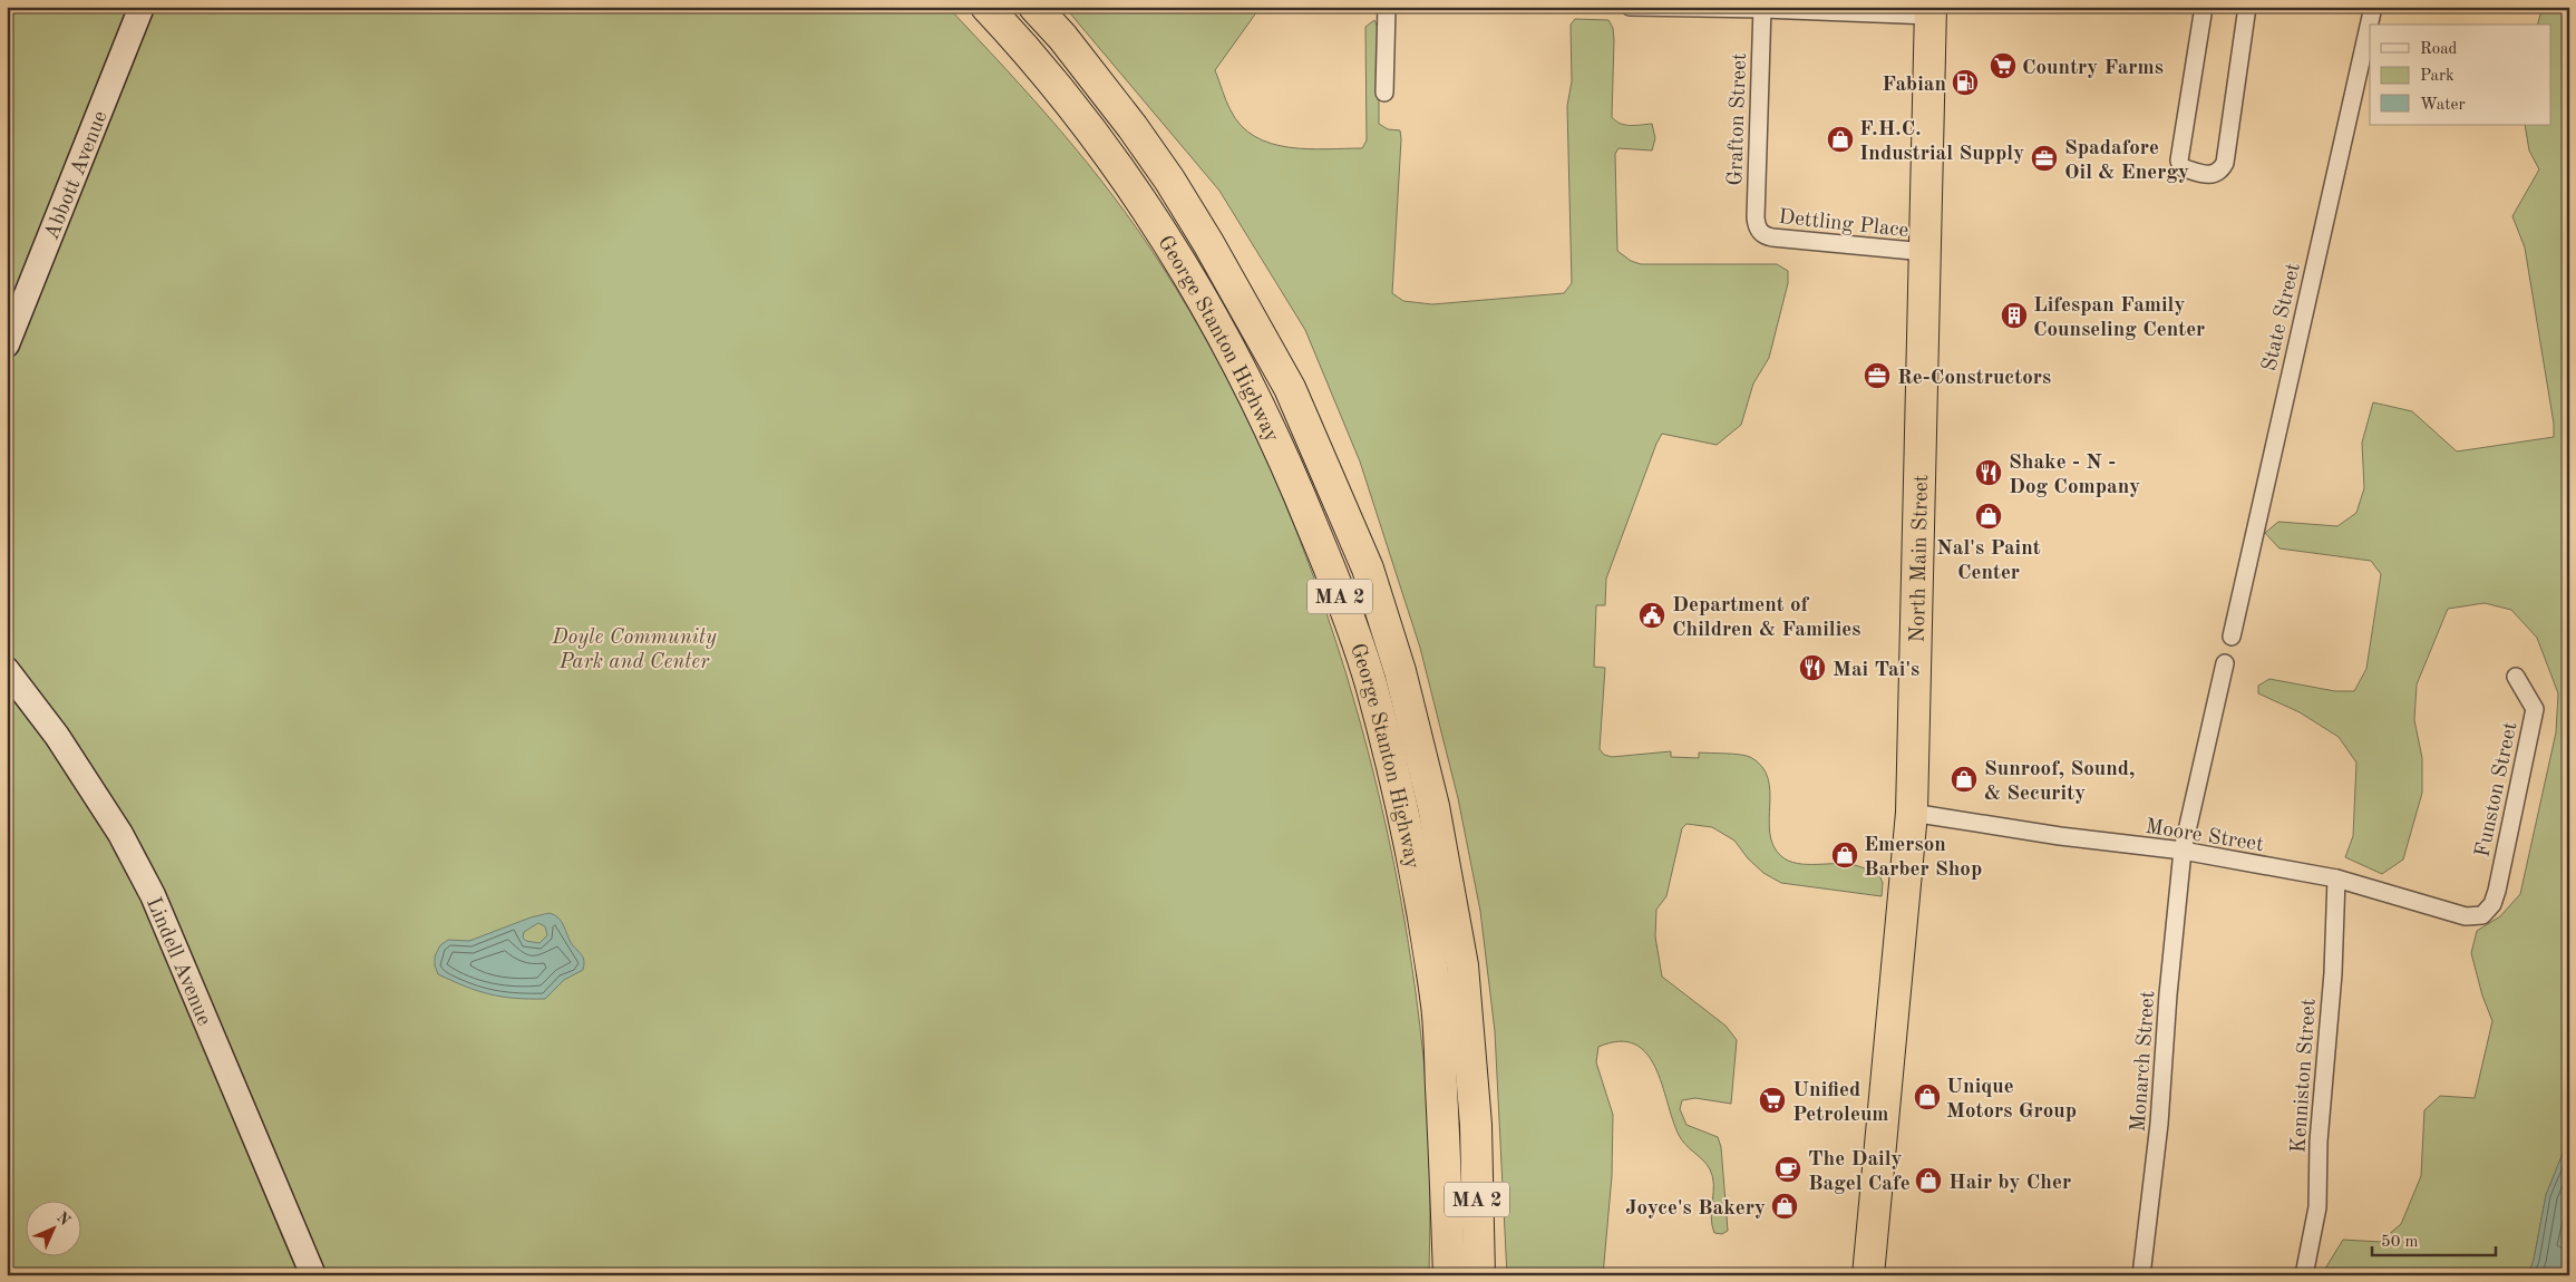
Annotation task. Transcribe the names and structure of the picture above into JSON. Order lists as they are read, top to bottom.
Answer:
{
  "streets": {
    "highway": ["George Stanton Highway", "North Main Street", "MA 2"],
    "street": [
      "Grafton Street",
      "Abbott Avenue",
      "Dettling Place",
      "State Street",
      "Funston Street",
      "Moore Street",
      "Lindell Avenue",
      "Monarch Street",
      "Kenniston Street"
    ]
  },
  "crossings": [
    ["Grafton Street", "Dettling Place"],
    ["Dettling Place", "North Main Street"],
    ["North Main Street", "Moore Street"],
    ["Funston Street", "Moore Street"],
    ["Moore Street", "Monarch Street"],
    ["Moore Street", "Kenniston Street"]
  ],
  "parks": ["Doyle Community Park and Center"],
  "places": {
    "supermarket": ["Country Farms", "Unified Petroleum"],
    "fuel station": ["Fabian"],
    "shop": [
      "F.H.C. Industrial Supply",
      "Nal's Paint Center",
      "Sunroof, Sound, & Security",
      "Emerson Barber Shop",
      "Unique Motors Group",
      "Hair by Cher",
      "Joyce's Bakery"
    ],
    "office": ["Spadafore Oil & Energy", "Re-Constructors"],
    "building": ["Lifespan Family Counseling Center"],
    "restaurant": ["Shake - N - Dog Company", "Mai Tai's"],
    "public building": ["Department of Children & Families"],
    "cafe": ["The Daily Bagel Cafe"]
  },
  "legend": ["Road", "Park", "Water"],
  "scale_bar": "50 m",
  "north": "top right"
}
